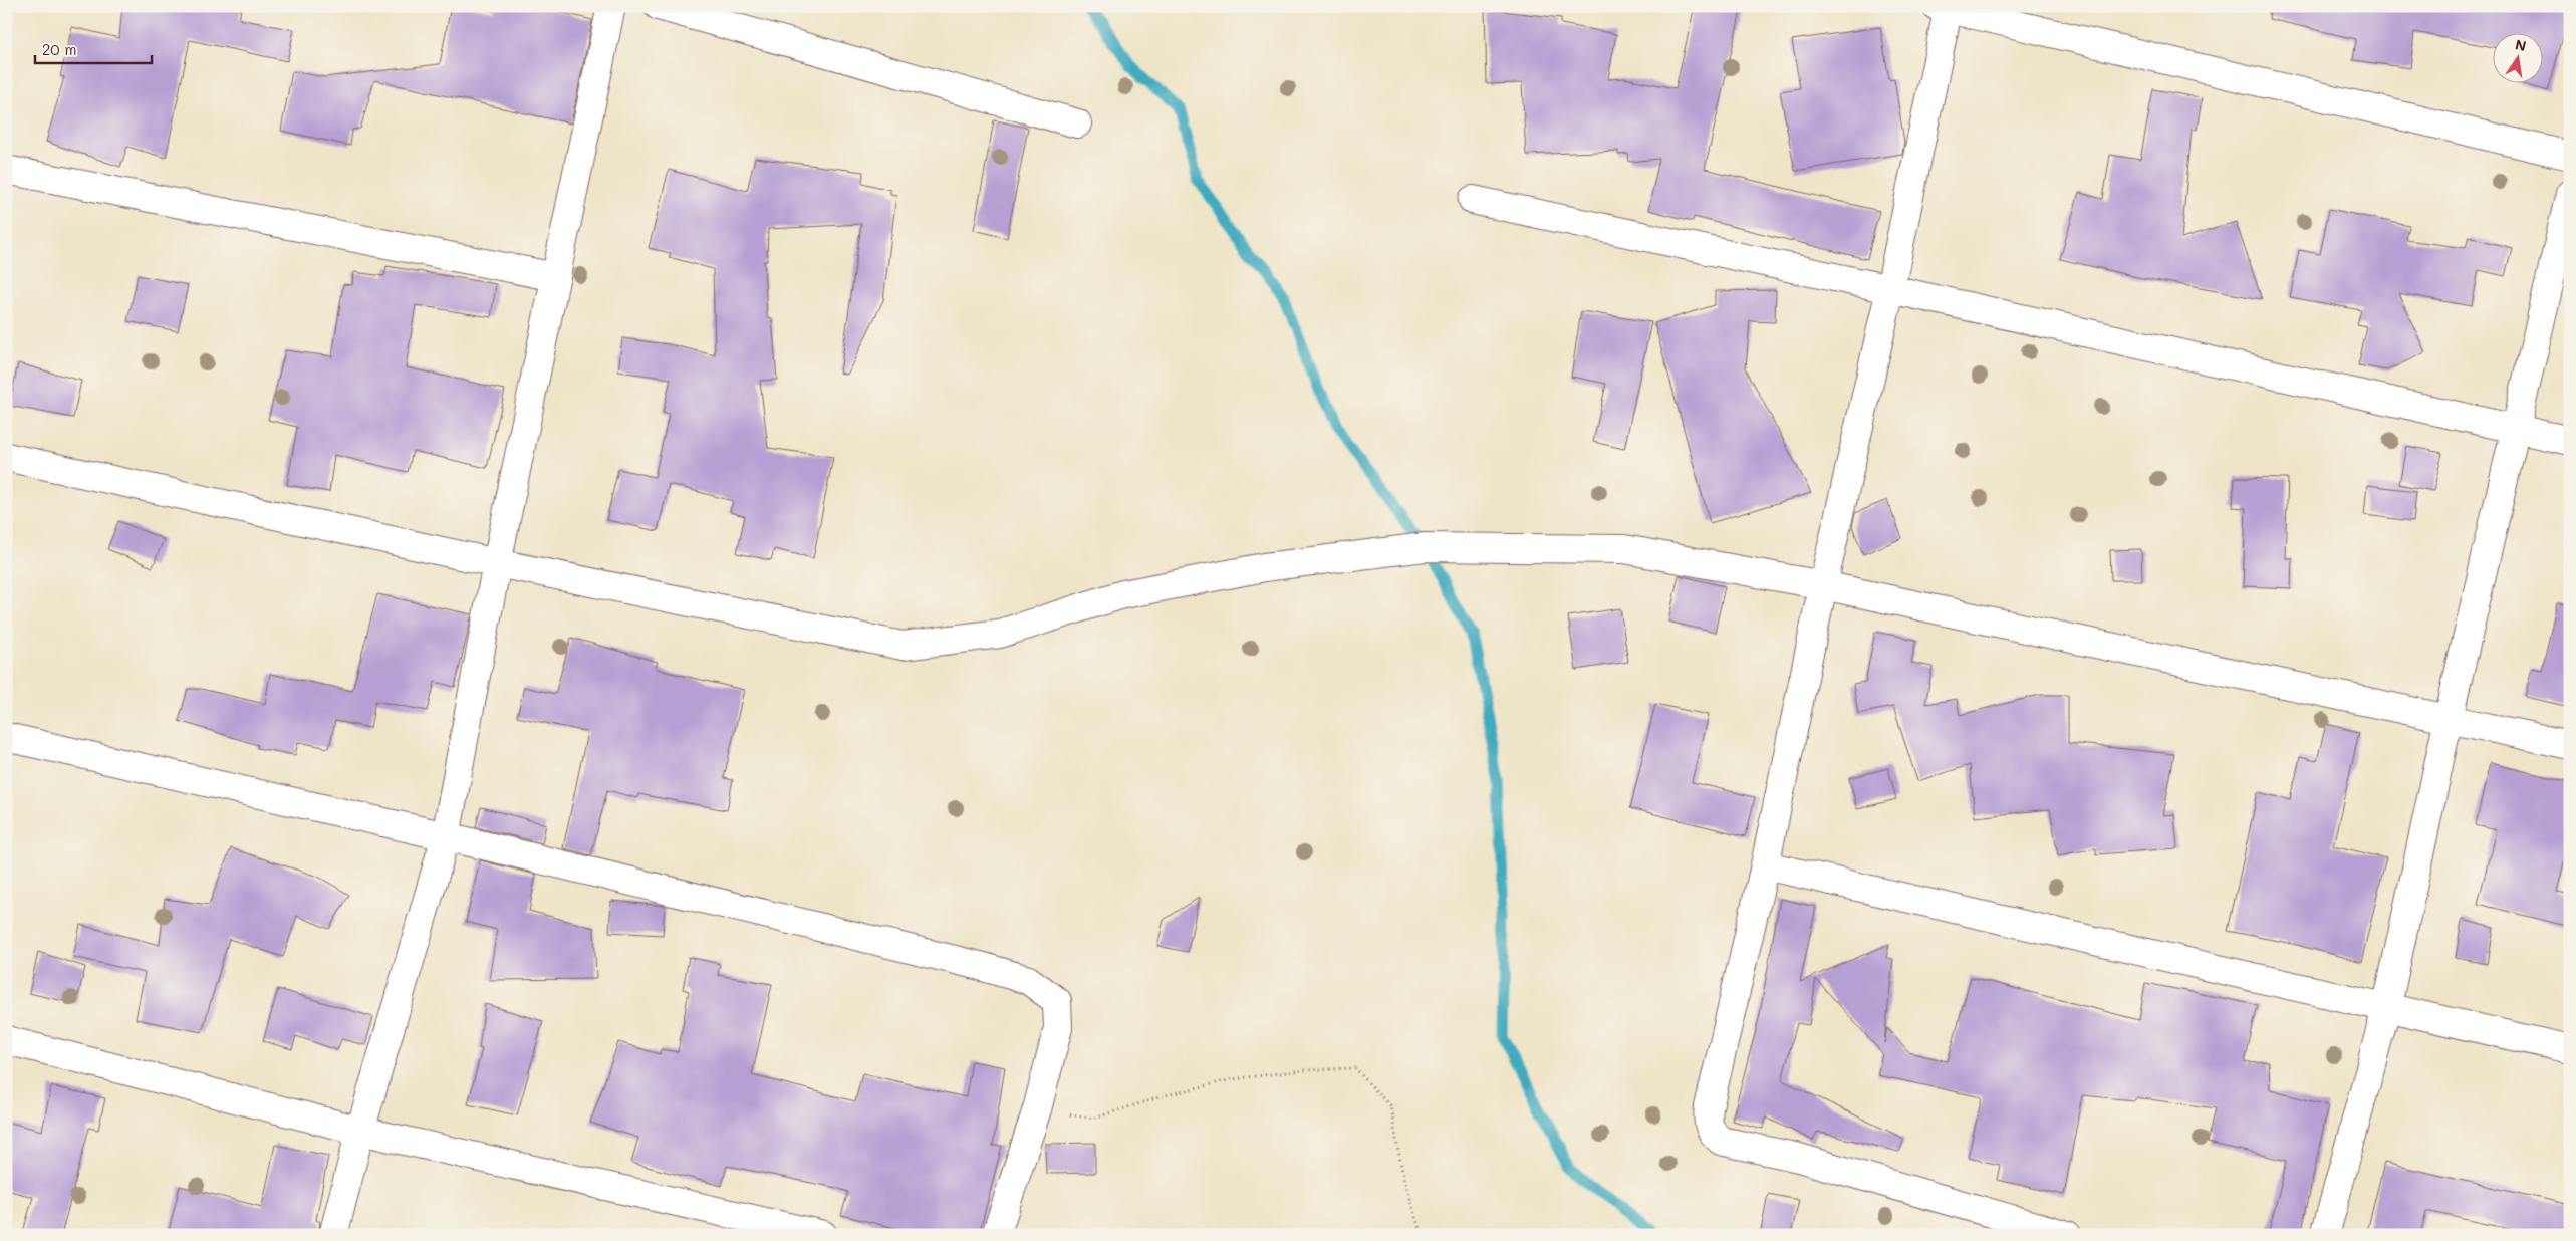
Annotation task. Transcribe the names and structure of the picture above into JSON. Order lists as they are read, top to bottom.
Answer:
{
  "scale_bar": "20 m",
  "north": "top"
}
